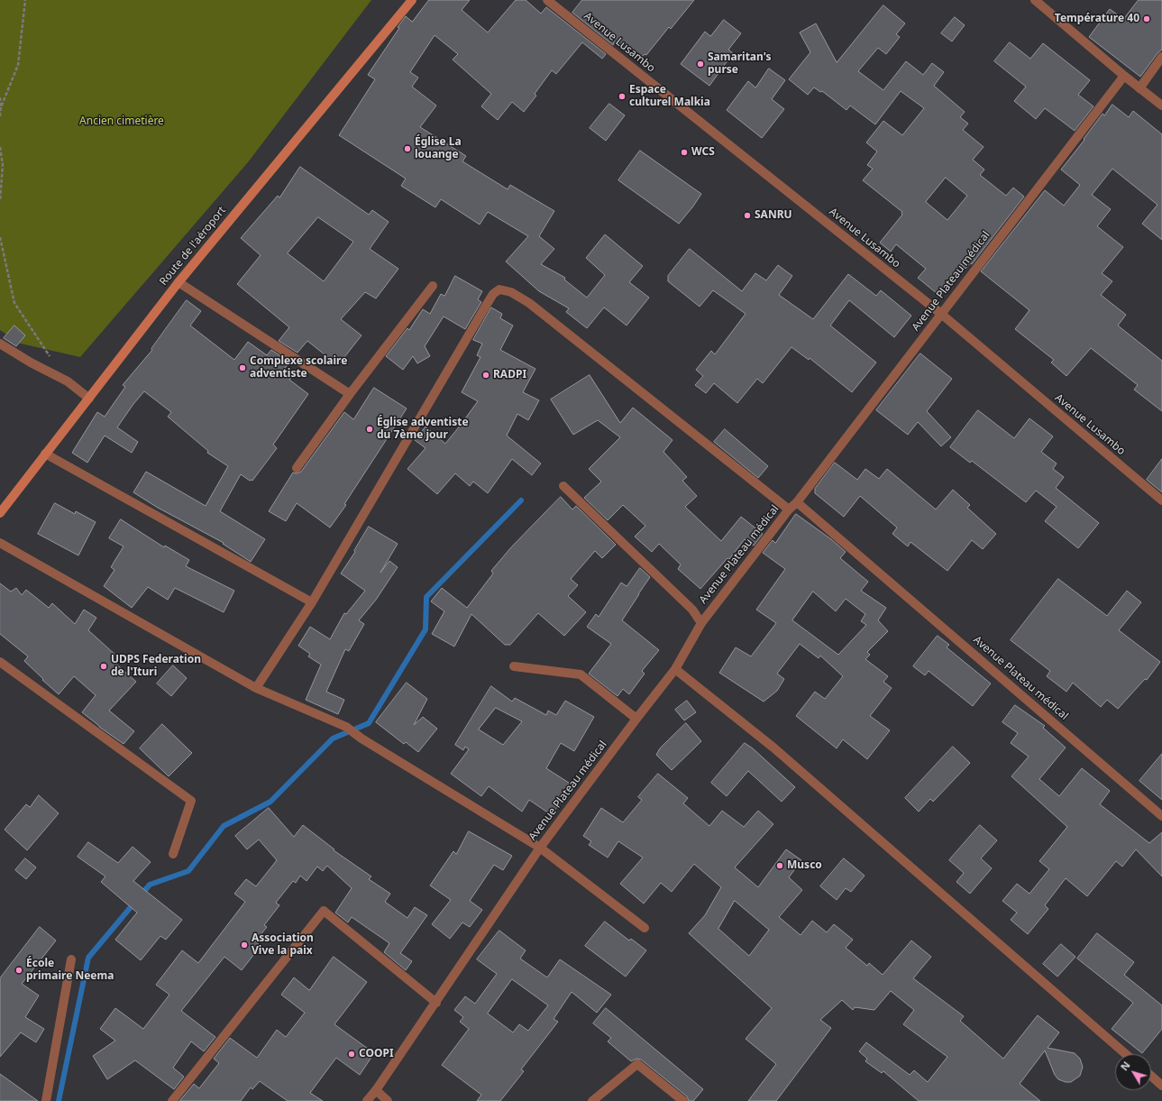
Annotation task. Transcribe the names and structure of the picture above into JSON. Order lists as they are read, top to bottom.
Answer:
{
  "streets": {
    "street": ["Avenue Lusambo", "Route de l'aéroport", "Avenue Plateau médical"]
  },
  "crossings": [
    ["Avenue Lusambo", "Avenue Plateau médical"]
  ],
  "parks": ["Ancien cimetière"],
  "places": [
    "Température 40",
    "Samaritan's purse",
    "Espace culturel Malkia",
    "Église La louange",
    "WCS",
    "SANRU",
    "Complexe scolaire adventiste",
    "RADPI",
    "Église adventiste du 7ème jour",
    "UDPS Federation de l'Ituri",
    "Musco",
    "Association Vive la paix",
    "École primaire Neema",
    "COOPI"
  ],
  "north": "top left"
}
